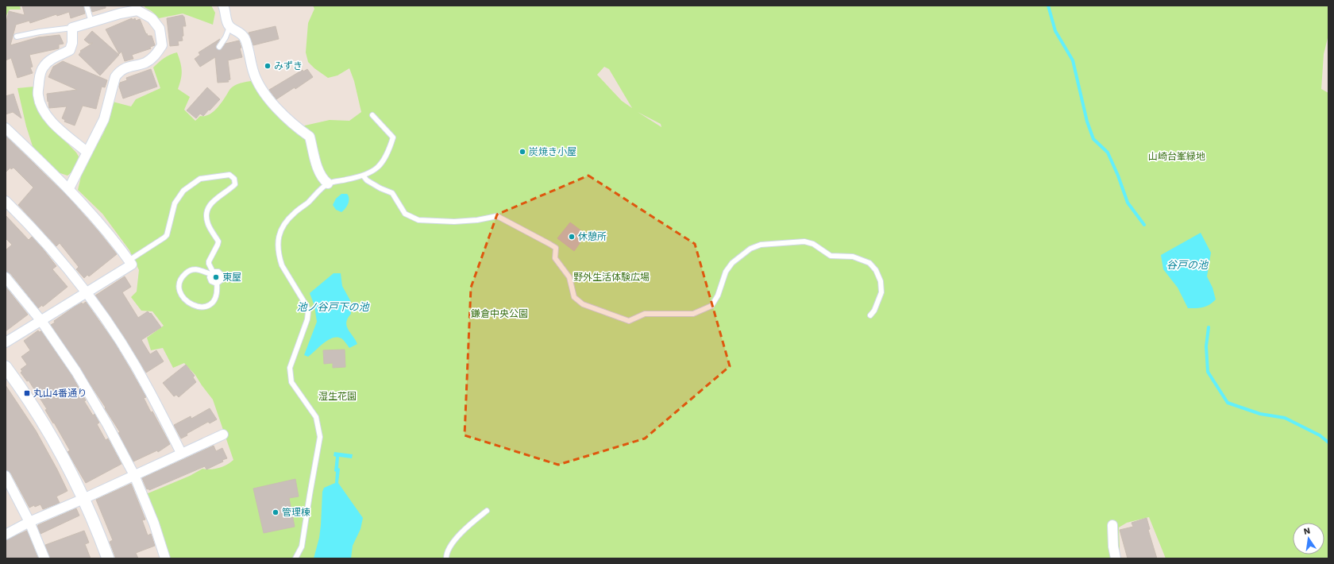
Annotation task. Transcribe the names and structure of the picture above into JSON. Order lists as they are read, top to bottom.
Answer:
{
  "water": ["谷戸の池", "池ノ谷戸下の池"],
  "parks": [
    "山崎台峯緑地",
    "野外生活体験広場",
    "鎌倉中央公園",
    "湿生花園"
  ],
  "places": {
    "other": [
      "みずき",
      "炭焼き小屋",
      "休憩所",
      "東屋",
      "管理棟"
    ],
    "transit": ["丸山4番通り"]
  },
  "north": "top"
}
